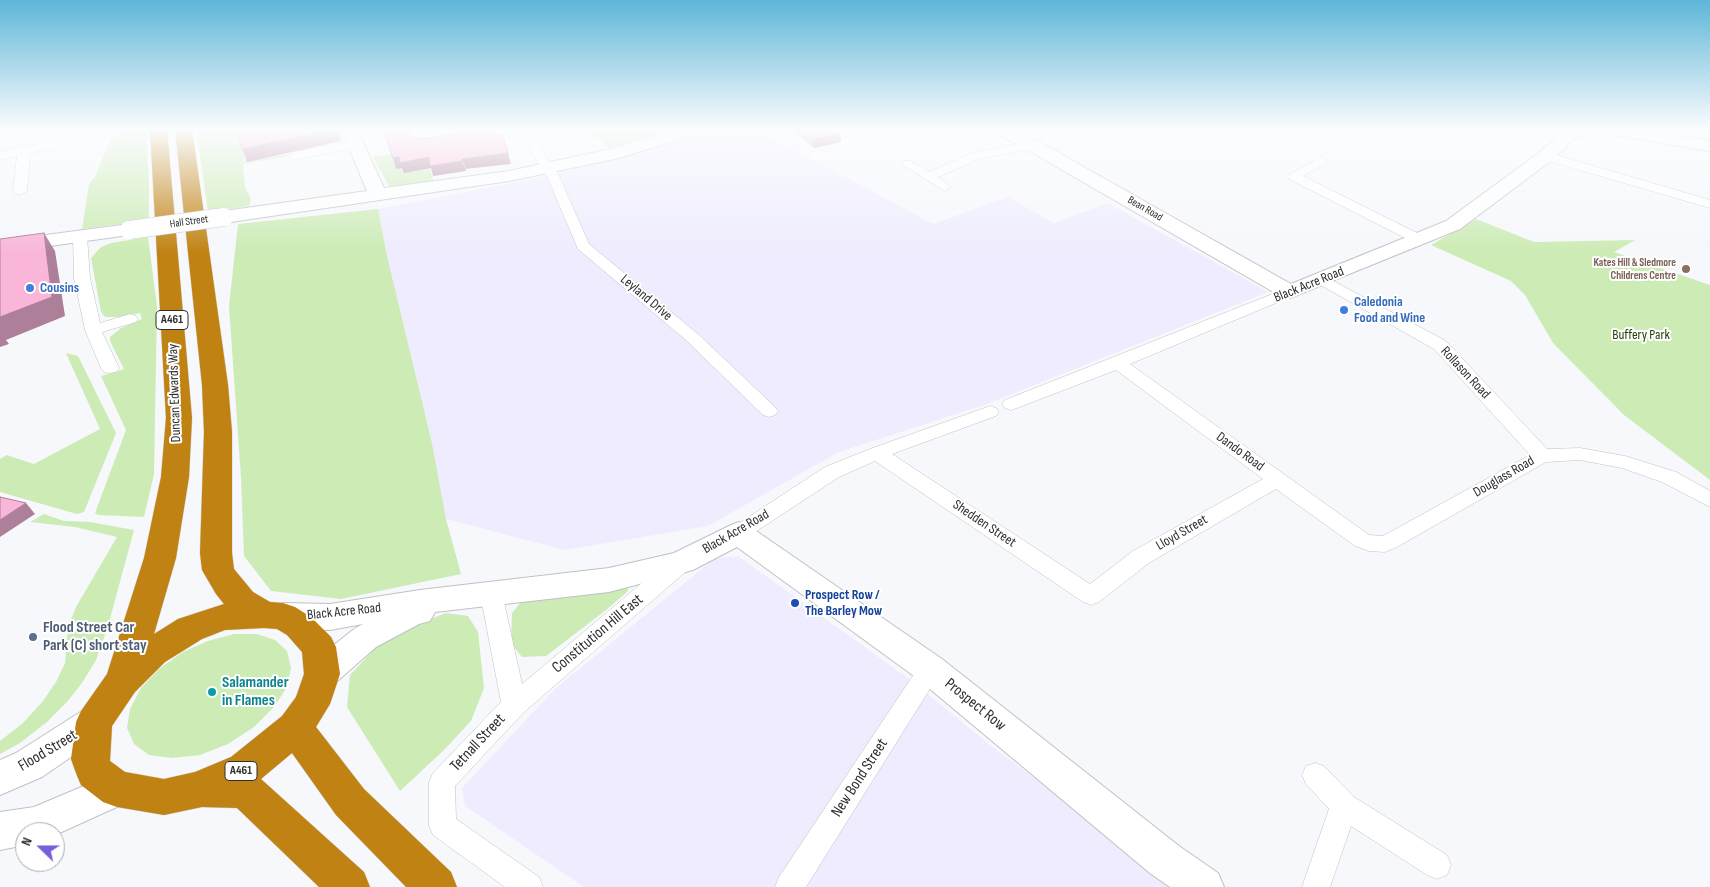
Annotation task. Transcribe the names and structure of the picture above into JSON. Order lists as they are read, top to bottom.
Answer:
{
  "streets": {
    "highway": ["A461", "Duncan Edwards Way"],
    "street": [
      "Bean Road",
      "Hall Street",
      "Black Acre Road",
      "Leyland Drive",
      "Rollason Road",
      "Dando Road",
      "Douglass Road",
      "Shedden Street",
      "Lloyd Street",
      "Constitution Hill East",
      "Prospect Row",
      "Tetnall Street",
      "Flood Street",
      "New Bond Street"
    ]
  },
  "crossings": [
    ["Bean Road", "Black Acre Road"],
    ["Black Acre Road", "A461"],
    ["Black Acre Road", "Rollason Road"],
    ["Black Acre Road", "Dando Road"],
    ["Black Acre Road", "Shedden Street"],
    ["Black Acre Road", "Constitution Hill East"],
    ["Black Acre Road", "Prospect Row"],
    ["A461", "Duncan Edwards Way"],
    ["A461", "Flood Street"],
    ["Rollason Road", "Douglass Road"],
    ["Dando Road", "Douglass Road"],
    ["Dando Road", "Lloyd Street"],
    ["Shedden Street", "Lloyd Street"],
    ["Constitution Hill East", "Tetnall Street"],
    ["Prospect Row", "New Bond Street"]
  ],
  "parks": ["Buffery Park"],
  "places": [
    "Kates Hill & Sledmore Childrens Centre",
    "Cousins",
    "Caledonia Food and Wine",
    "Prospect Row / The Barley Mow",
    "Flood Street Car Park (C) short stay",
    "Salamander in Flames"
  ],
  "north": "left"
}
